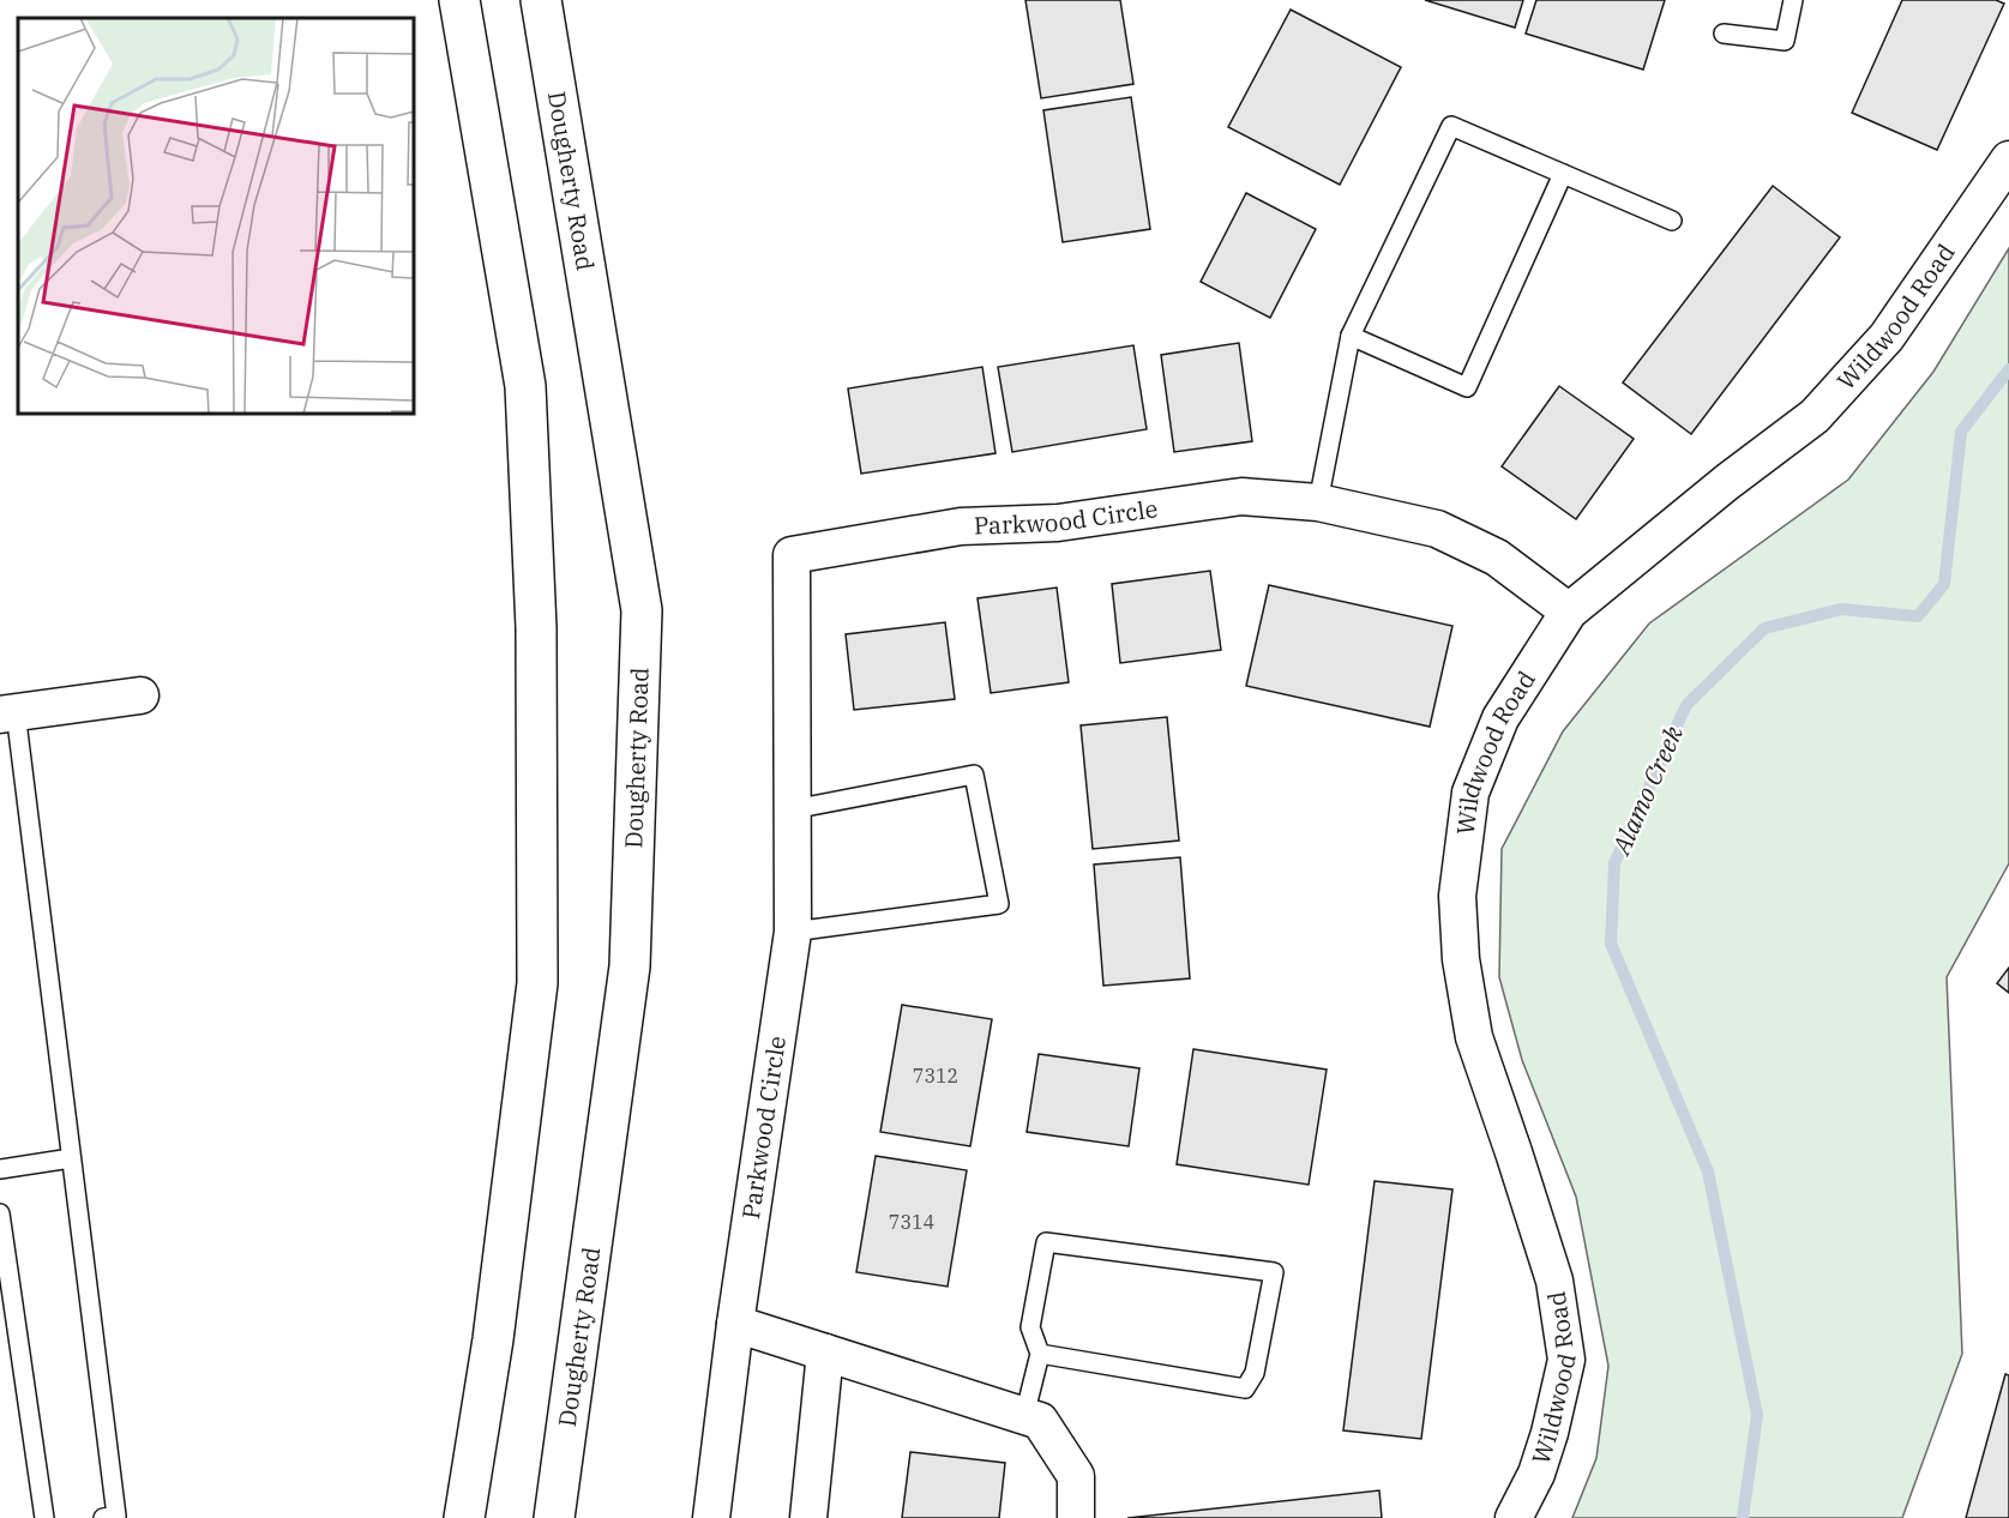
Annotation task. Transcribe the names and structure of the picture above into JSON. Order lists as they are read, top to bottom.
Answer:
{
  "streets": {
    "main road": ["Dougherty Road"],
    "street": ["Wildwood Road", "Parkwood Circle"]
  },
  "crossings": [
    ["Wildwood Road", "Parkwood Circle"]
  ],
  "water": ["Alamo Creek"],
  "house_numbers": ["7312", "7314"]
}
